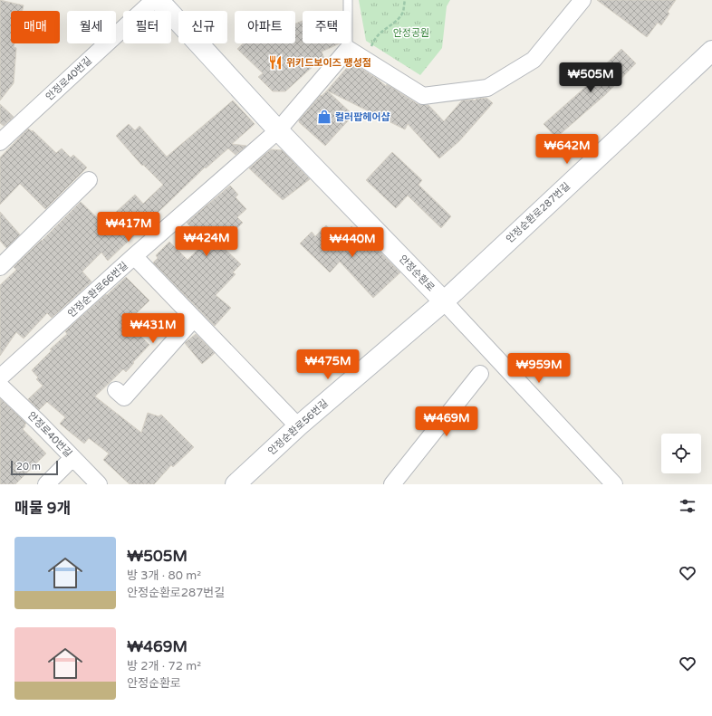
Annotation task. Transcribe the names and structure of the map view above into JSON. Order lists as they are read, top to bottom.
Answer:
{
  "streets": {
    "street": [
      "안정로40번길",
      "안정순환로287번길",
      "안정순환로",
      "안정순환로66번길",
      "안정순환로56번길"
    ]
  },
  "crossings": [
    ["안정순환로287번길", "안정순환로"],
    ["안정순환로287번길", "안정순환로56번길"],
    ["안정순환로", "안정순환로66번길"],
    ["안정순환로", "안정순환로56번길"]
  ],
  "parks": ["안정공원"],
  "places": {
    "restaurant": ["위키드보이즈 팽성점"],
    "shop": ["컬러팝헤어샵"]
  },
  "scale_bar": "20 m",
  "page": {
    "chip": [
      "매매",
      "월세",
      "필터",
      "신규",
      "아파트",
      "주택"
    ],
    "price": [
      "₩505M",
      "₩642M",
      "₩417M",
      "₩424M",
      "₩440M",
      "₩431M",
      "₩475M",
      "₩959M",
      "₩469M"
    ],
    "scale": "20 m",
    "heading": "매물 9개",
    "list": [
      {
        "name": "₩505M",
        "note": "방 3개 · 80 m² · 안정순환로287번길"
      },
      {
        "name": "₩469M",
        "note": "방 2개 · 72 m² · 안정순환로"
      }
    ]
  }
}
